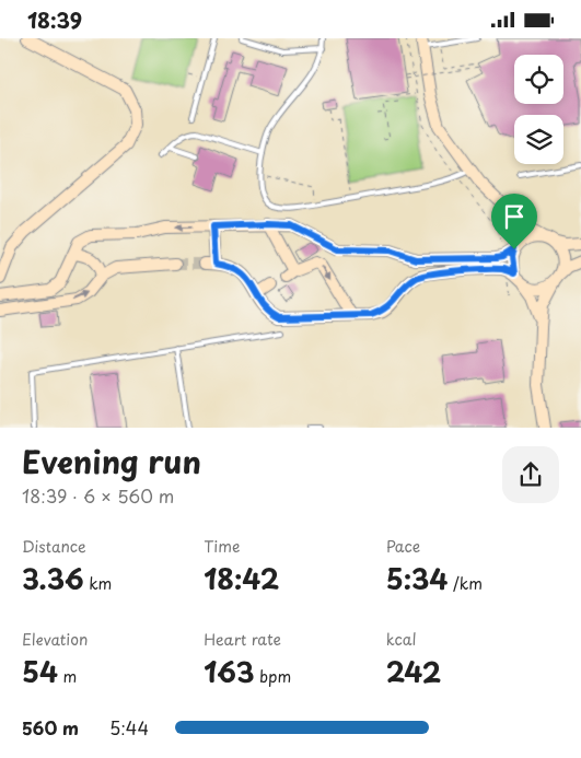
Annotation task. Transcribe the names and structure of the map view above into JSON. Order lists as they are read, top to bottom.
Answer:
{
  "page": {
    "status": "18:39",
    "heading": ["Evening run", "18:39 · 6 × 560 m"],
    "stats": [
      ["Distance", "3.36 km"],
      ["Time", "18:42"],
      ["Pace", "5:34 /km"],
      ["Elevation", "54 m"],
      ["Heart rate", "163 bpm"],
      ["kcal", "242"]
    ],
    "list": [
      {
        "name": "560 m",
        "note": "5:44"
      }
    ]
  }
}
